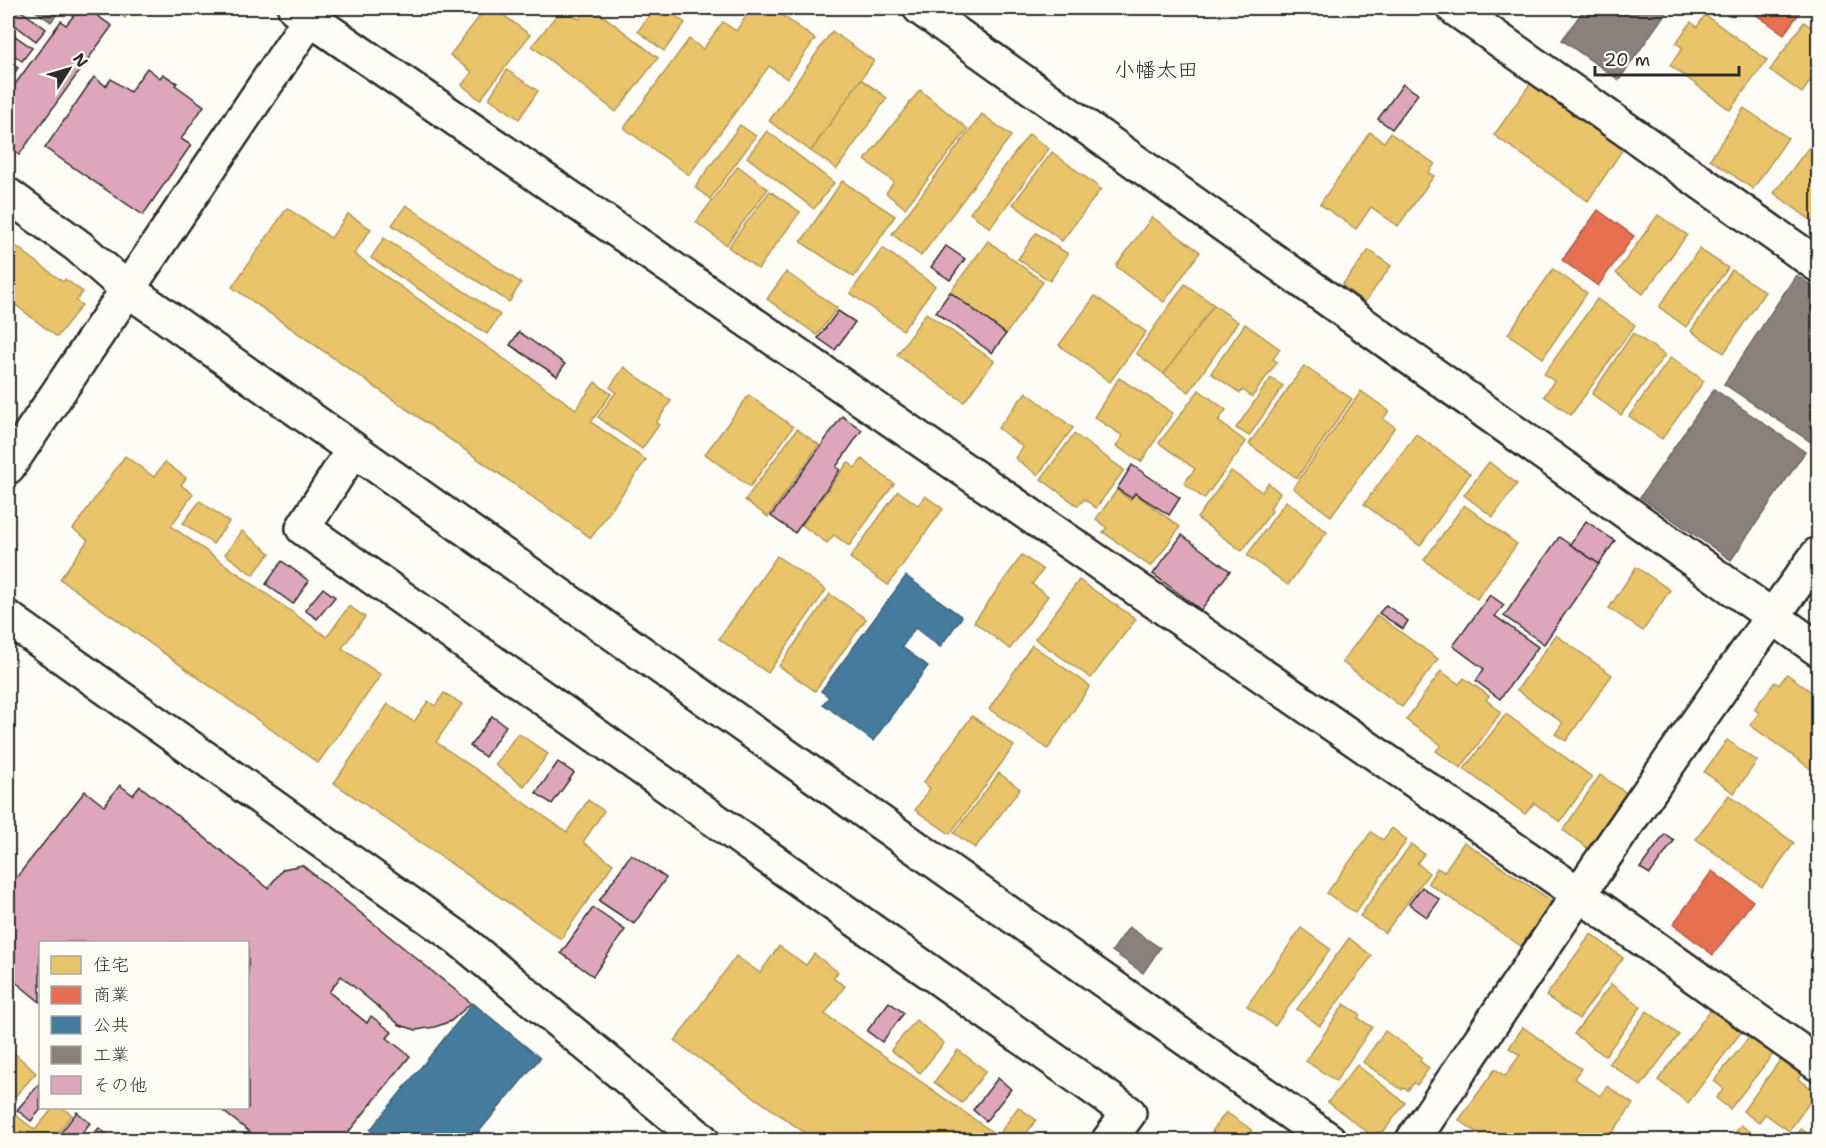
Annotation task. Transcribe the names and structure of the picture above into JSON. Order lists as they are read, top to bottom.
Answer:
{
  "districts": ["小幡太田"],
  "legend": [
    "住宅",
    "商業",
    "公共",
    "工業",
    "その他"
  ],
  "scale_bar": "20 m",
  "north": "top right"
}
